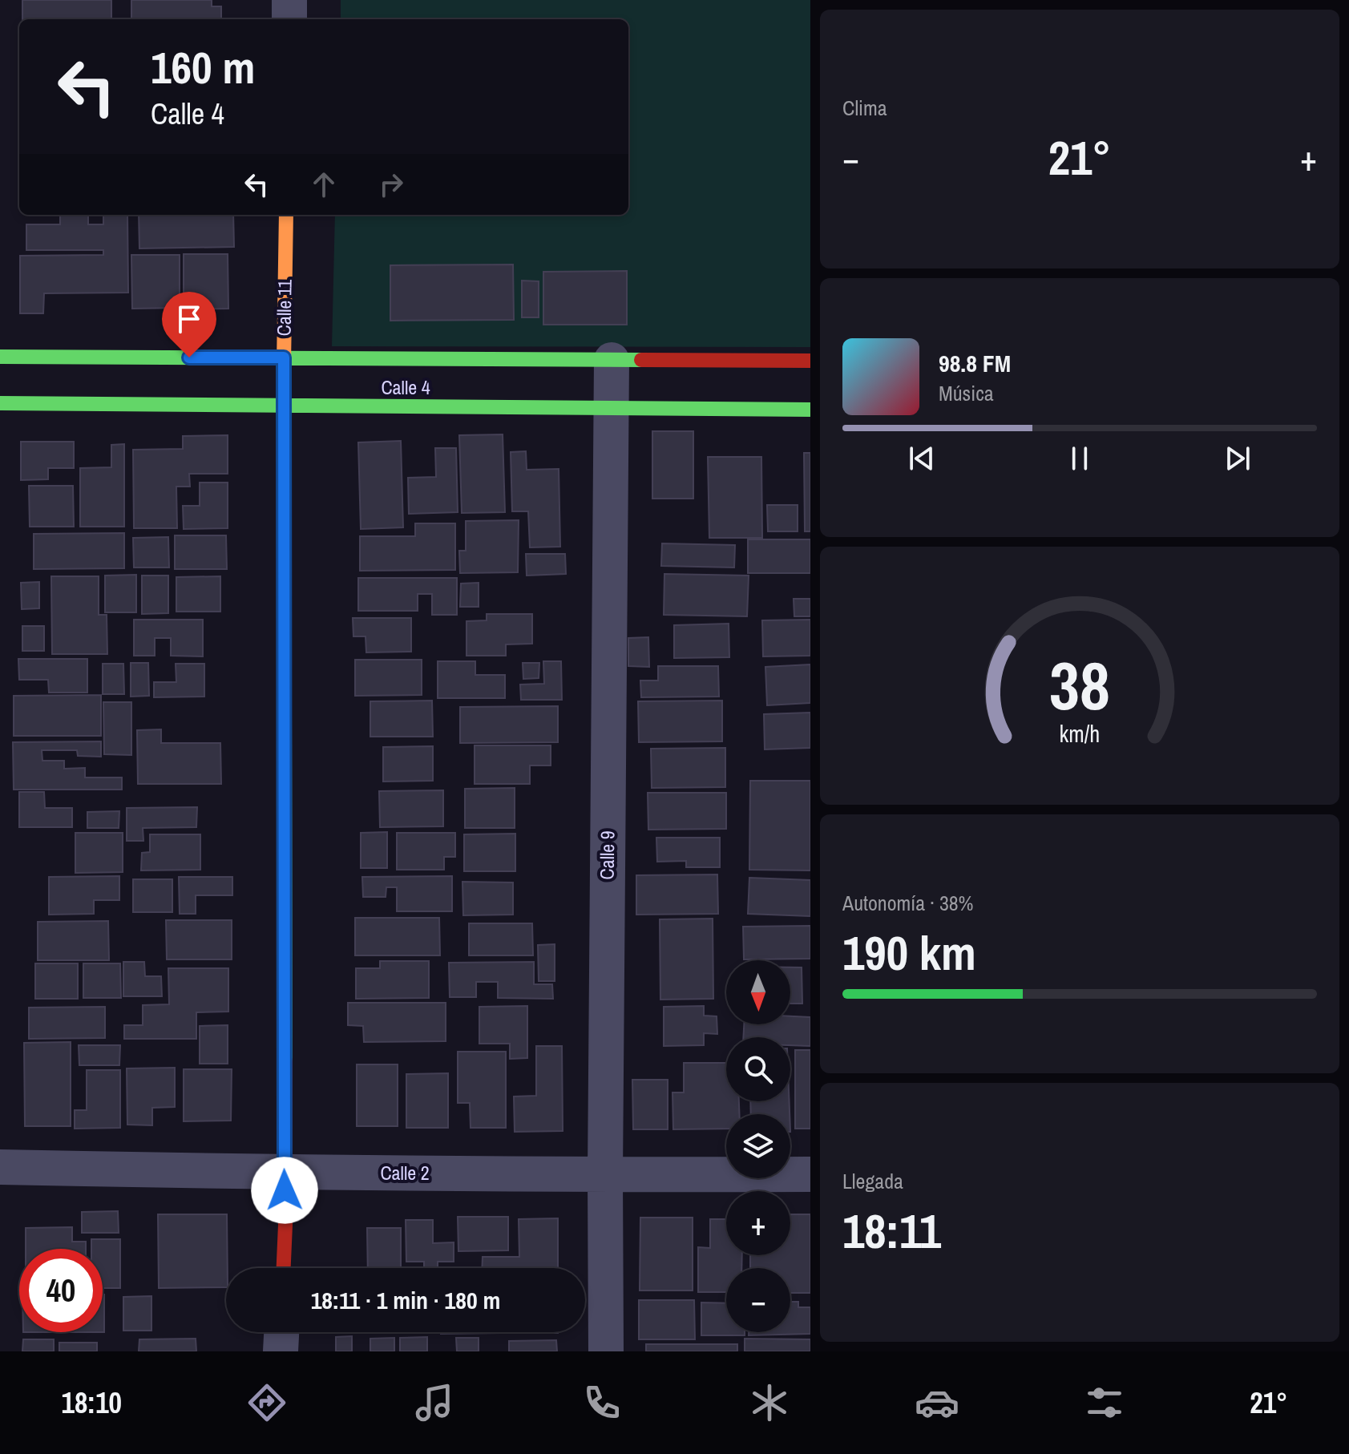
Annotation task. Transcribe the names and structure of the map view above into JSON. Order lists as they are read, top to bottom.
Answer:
{
  "streets": {
    "street": [
      "Calle 11",
      "Calle 4",
      "Calle 9",
      "Calle 2"
    ]
  },
  "crossings": [
    ["Calle 11", "Calle 4"],
    ["Calle 11", "Calle 2"],
    ["Calle 4", "Calle 9"],
    ["Calle 9", "Calle 2"]
  ],
  "north": "bottom",
  "page": {
    "tile": [
      "Clima",
      ["Autonomía · 38%", "190 km"],
      ["Llegada", "18:11"]
    ],
    "turn": ["160 m", "Calle 4"],
    "heat": ["−", "21°", "+"],
    "song": ["98.8 FM", "Música"],
    "map_buttons": ["+", "−"],
    "limit": "40",
    "trip": "18:11 · 1 min · 180 m",
    "tabs": ["18:10", "21°"],
    "gauge": ["38", "km/h"]
  }
}
